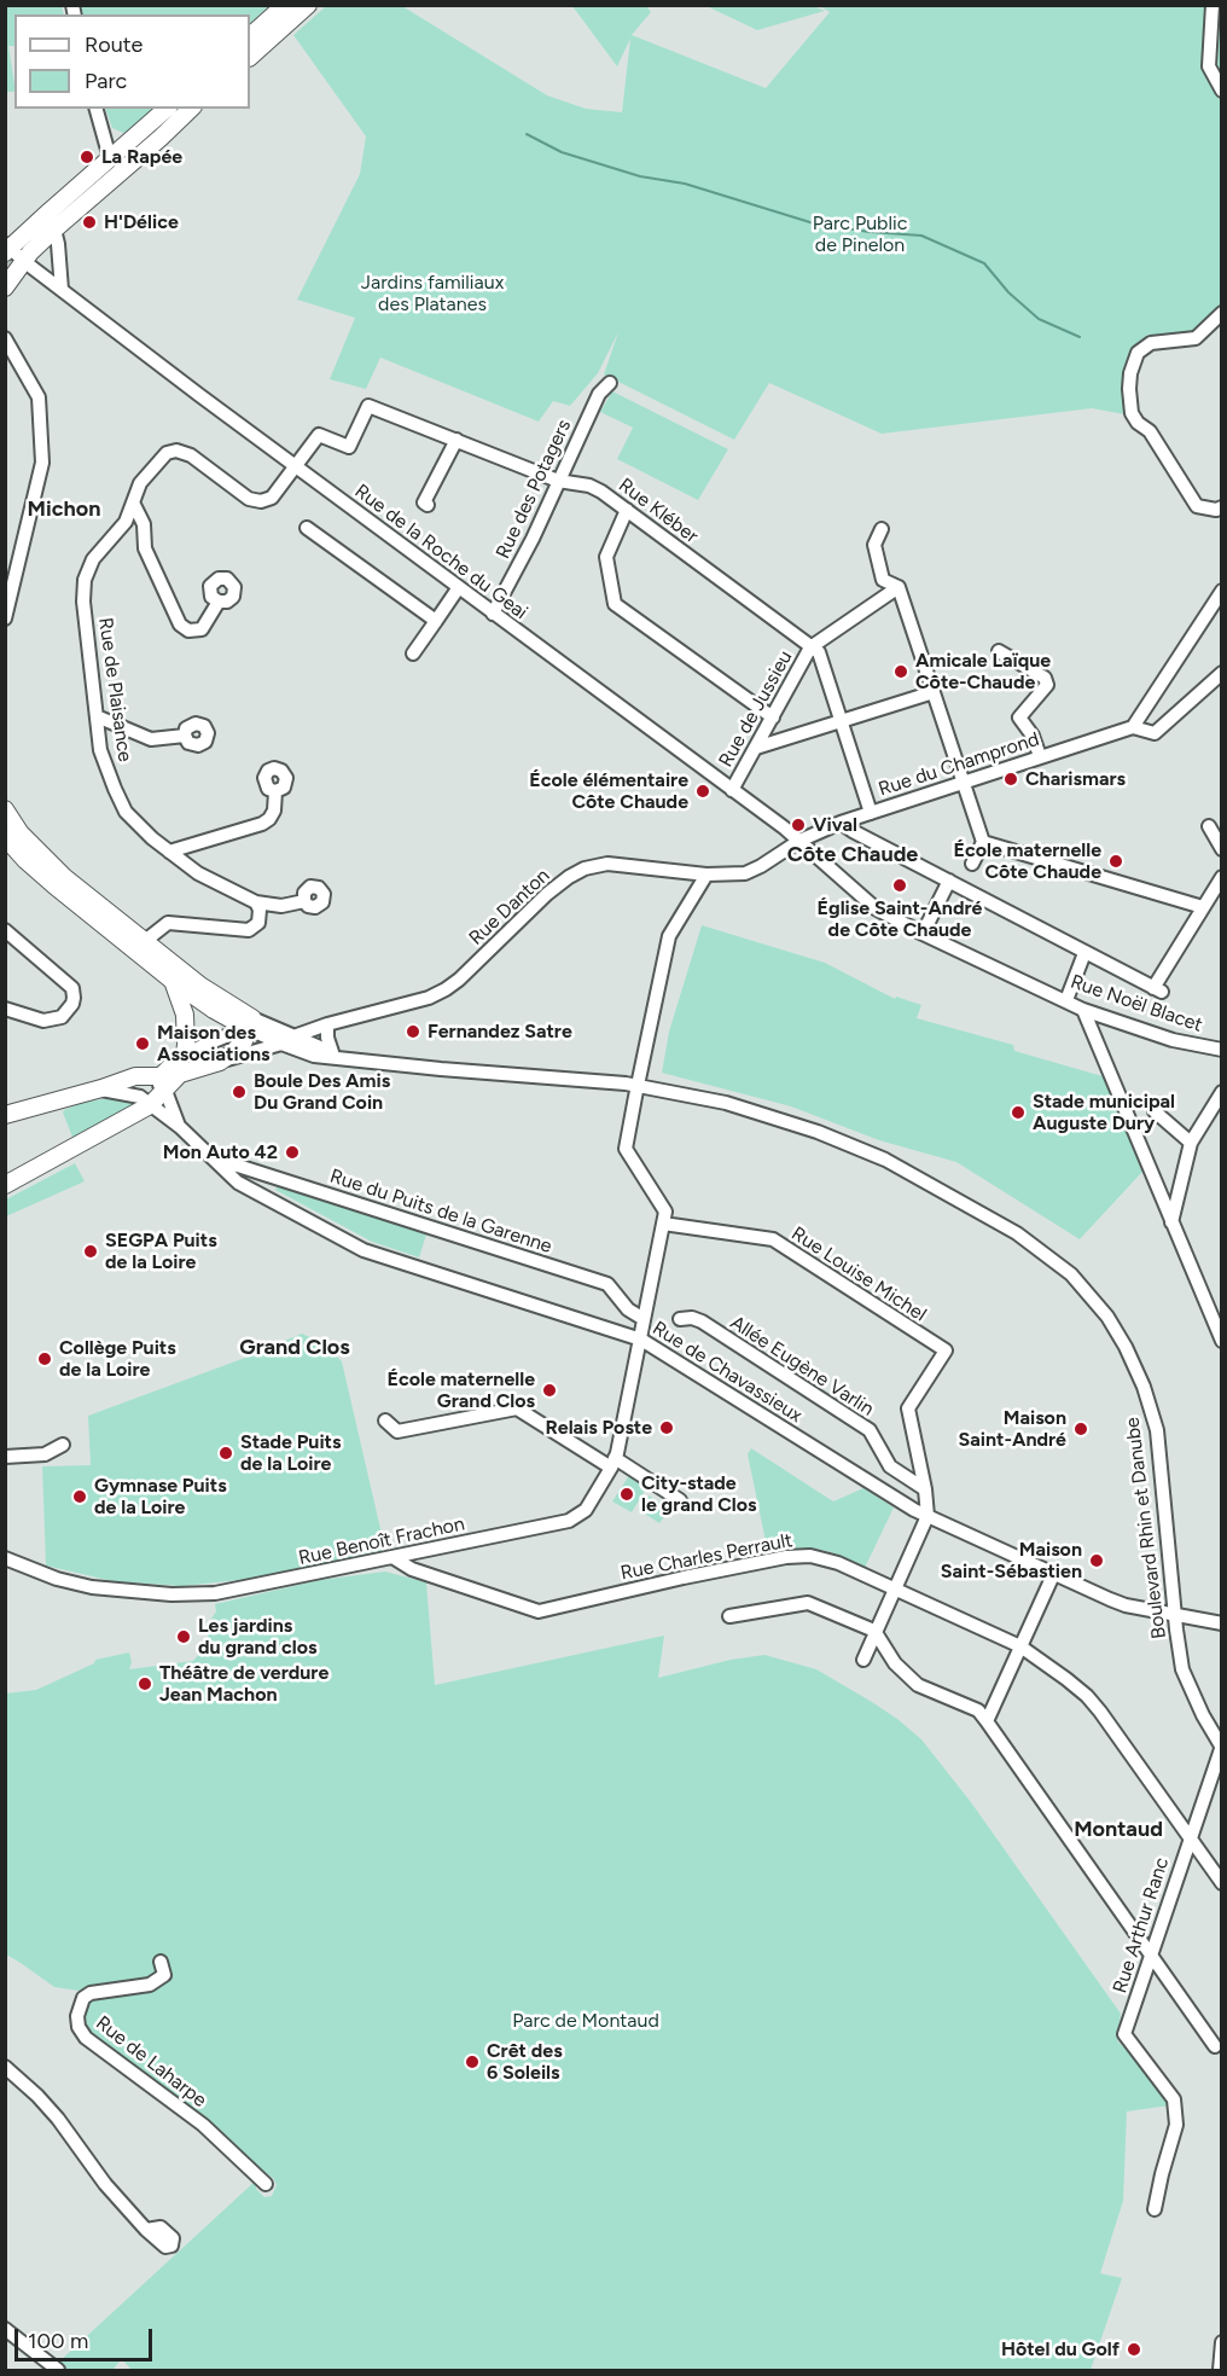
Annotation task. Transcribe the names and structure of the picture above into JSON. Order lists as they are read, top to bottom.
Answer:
{
  "streets": {
    "street": [
      "Rue des Potagers",
      "Rue Kléber",
      "Rue de la Roche du Geai",
      "Rue de Plaisance",
      "Rue de Jussieu",
      "Rue du Champrond",
      "Rue Danton",
      "Rue Noël Blacet",
      "Rue du Puits de la Garenne",
      "Rue Louise Michel",
      "Allée Eugène Varlin",
      "Rue de Chavassieux",
      "Boulevard Rhin et Danube",
      "Rue Benoît Frachon",
      "Rue Charles Perrault",
      "Rue Arthur Ranc",
      "Rue de Laharpe"
    ]
  },
  "crossings": [
    ["Rue des Potagers", "Rue Kléber"],
    ["Rue des Potagers", "Rue de la Roche du Geai"],
    ["Rue Kléber", "Rue de la Roche du Geai"],
    ["Rue Kléber", "Rue de Plaisance"],
    ["Rue Kléber", "Rue de Jussieu"],
    ["Rue Kléber", "Rue du Champrond"],
    ["Rue de la Roche du Geai", "Rue de Plaisance"],
    ["Rue de la Roche du Geai", "Rue de Jussieu"],
    ["Rue de la Roche du Geai", "Rue du Champrond"],
    ["Rue de la Roche du Geai", "Rue Danton"],
    ["Rue de la Roche du Geai", "Rue Noël Blacet"],
    ["Rue du Champrond", "Rue Danton"],
    ["Rue du Champrond", "Rue Noël Blacet"],
    ["Rue Danton", "Rue Noël Blacet"],
    ["Rue Danton", "Boulevard Rhin et Danube"],
    ["Rue du Puits de la Garenne", "Rue de Chavassieux"],
    ["Rue du Puits de la Garenne", "Rue Benoît Frachon"],
    ["Rue Louise Michel", "Allée Eugène Varlin"],
    ["Rue Louise Michel", "Rue Benoît Frachon"],
    ["Rue de Chavassieux", "Boulevard Rhin et Danube"],
    ["Rue de Chavassieux", "Rue Benoît Frachon"],
    ["Boulevard Rhin et Danube", "Rue Arthur Ranc"],
    ["Rue Benoît Frachon", "Rue Charles Perrault"],
    ["Rue Charles Perrault", "Rue Arthur Ranc"]
  ],
  "districts": [
    "Michon",
    "Côte Chaude",
    "Grand Clos",
    "Montaud"
  ],
  "parks": ["Parc Public de Pinelon", "Jardins familiaux des Platanes", "Parc de Montaud"],
  "places": [
    "La Rapée",
    "H'Délice",
    "Amicale Laïque Côte-Chaude",
    "Charismars",
    "École élémentaire Côte Chaude",
    "Vival",
    "École maternelle Côte Chaude",
    "Église Saint-André de Côte Chaude",
    "Fernandez Satre",
    "Maison des Associations",
    "Boule Des Amis Du Grand Coin",
    "Stade municipal Auguste Dury",
    "Mon Auto 42",
    "SEGPA Puits de la Loire",
    "Collège Puits de la Loire",
    "École maternelle Grand Clos",
    "Relais Poste",
    "Maison Saint-André",
    "Stade Puits de la Loire",
    "City-stade le grand Clos",
    "Gymnase Puits de la Loire",
    "Maison Saint-Sébastien",
    "Les jardins du grand clos",
    "Théâtre de verdure Jean Machon",
    "Crêt des 6 Soleils",
    "Hôtel du Golf"
  ],
  "legend": ["Route", "Parc"],
  "scale_bar": "100 m"
}
